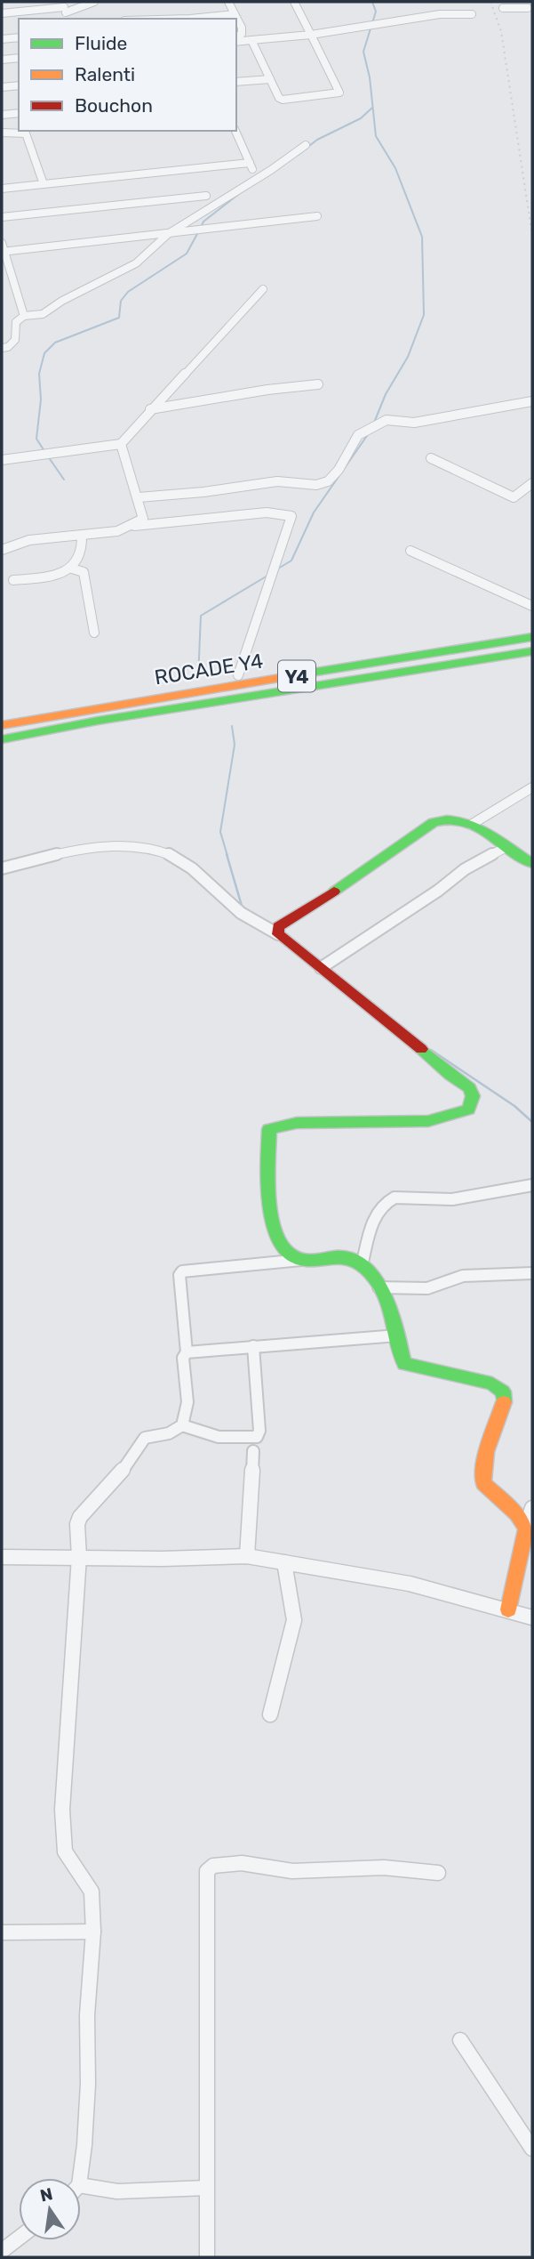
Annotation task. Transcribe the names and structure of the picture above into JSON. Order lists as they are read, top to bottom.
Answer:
{
  "streets": {
    "main road": ["ROCADE Y4", "Y4"]
  },
  "legend": ["Fluide", "Ralenti", "Bouchon"],
  "north": "top"
}
